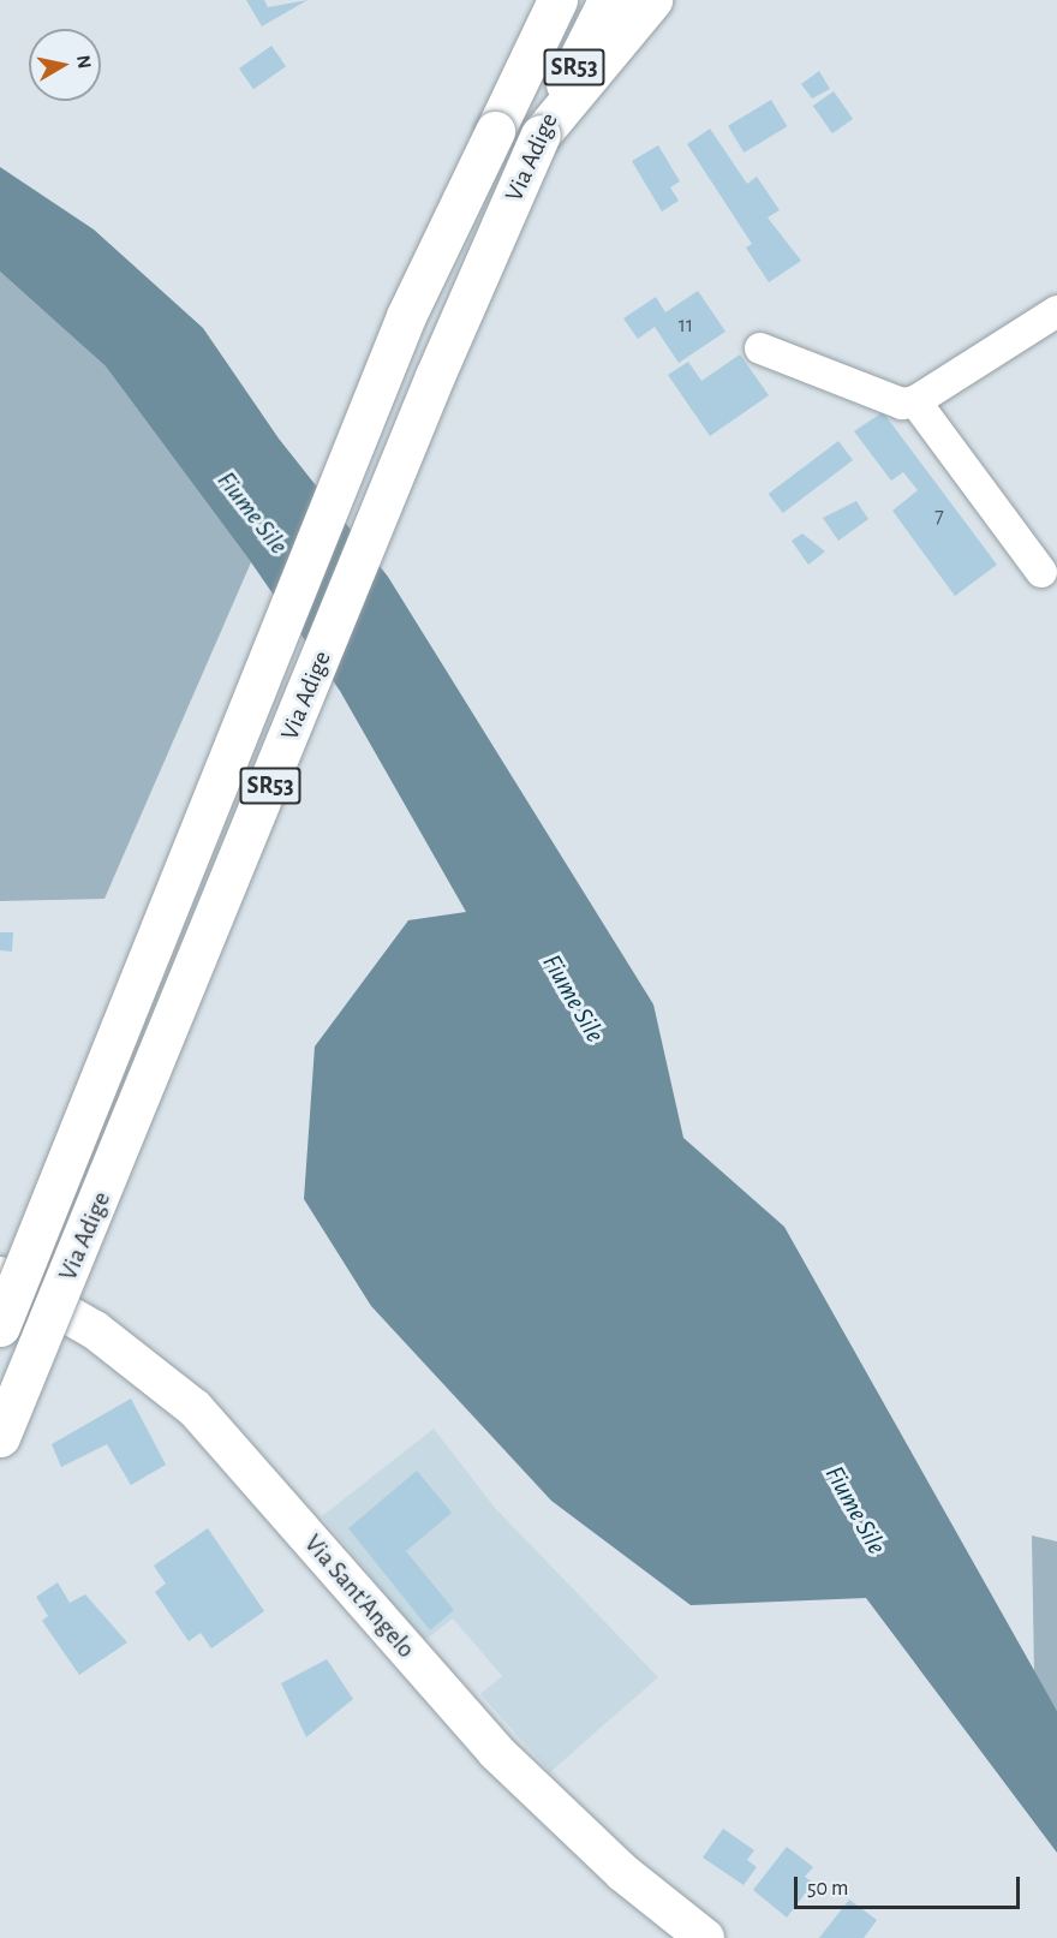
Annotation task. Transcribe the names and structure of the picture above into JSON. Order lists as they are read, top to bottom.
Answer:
{
  "streets": {
    "highway": ["SR53", "Via Adige"],
    "street": ["Via Sant'Angelo"]
  },
  "water": ["Fiume Sile"],
  "house_numbers": ["11", "7"],
  "scale_bar": "50 m",
  "north": "right"
}
